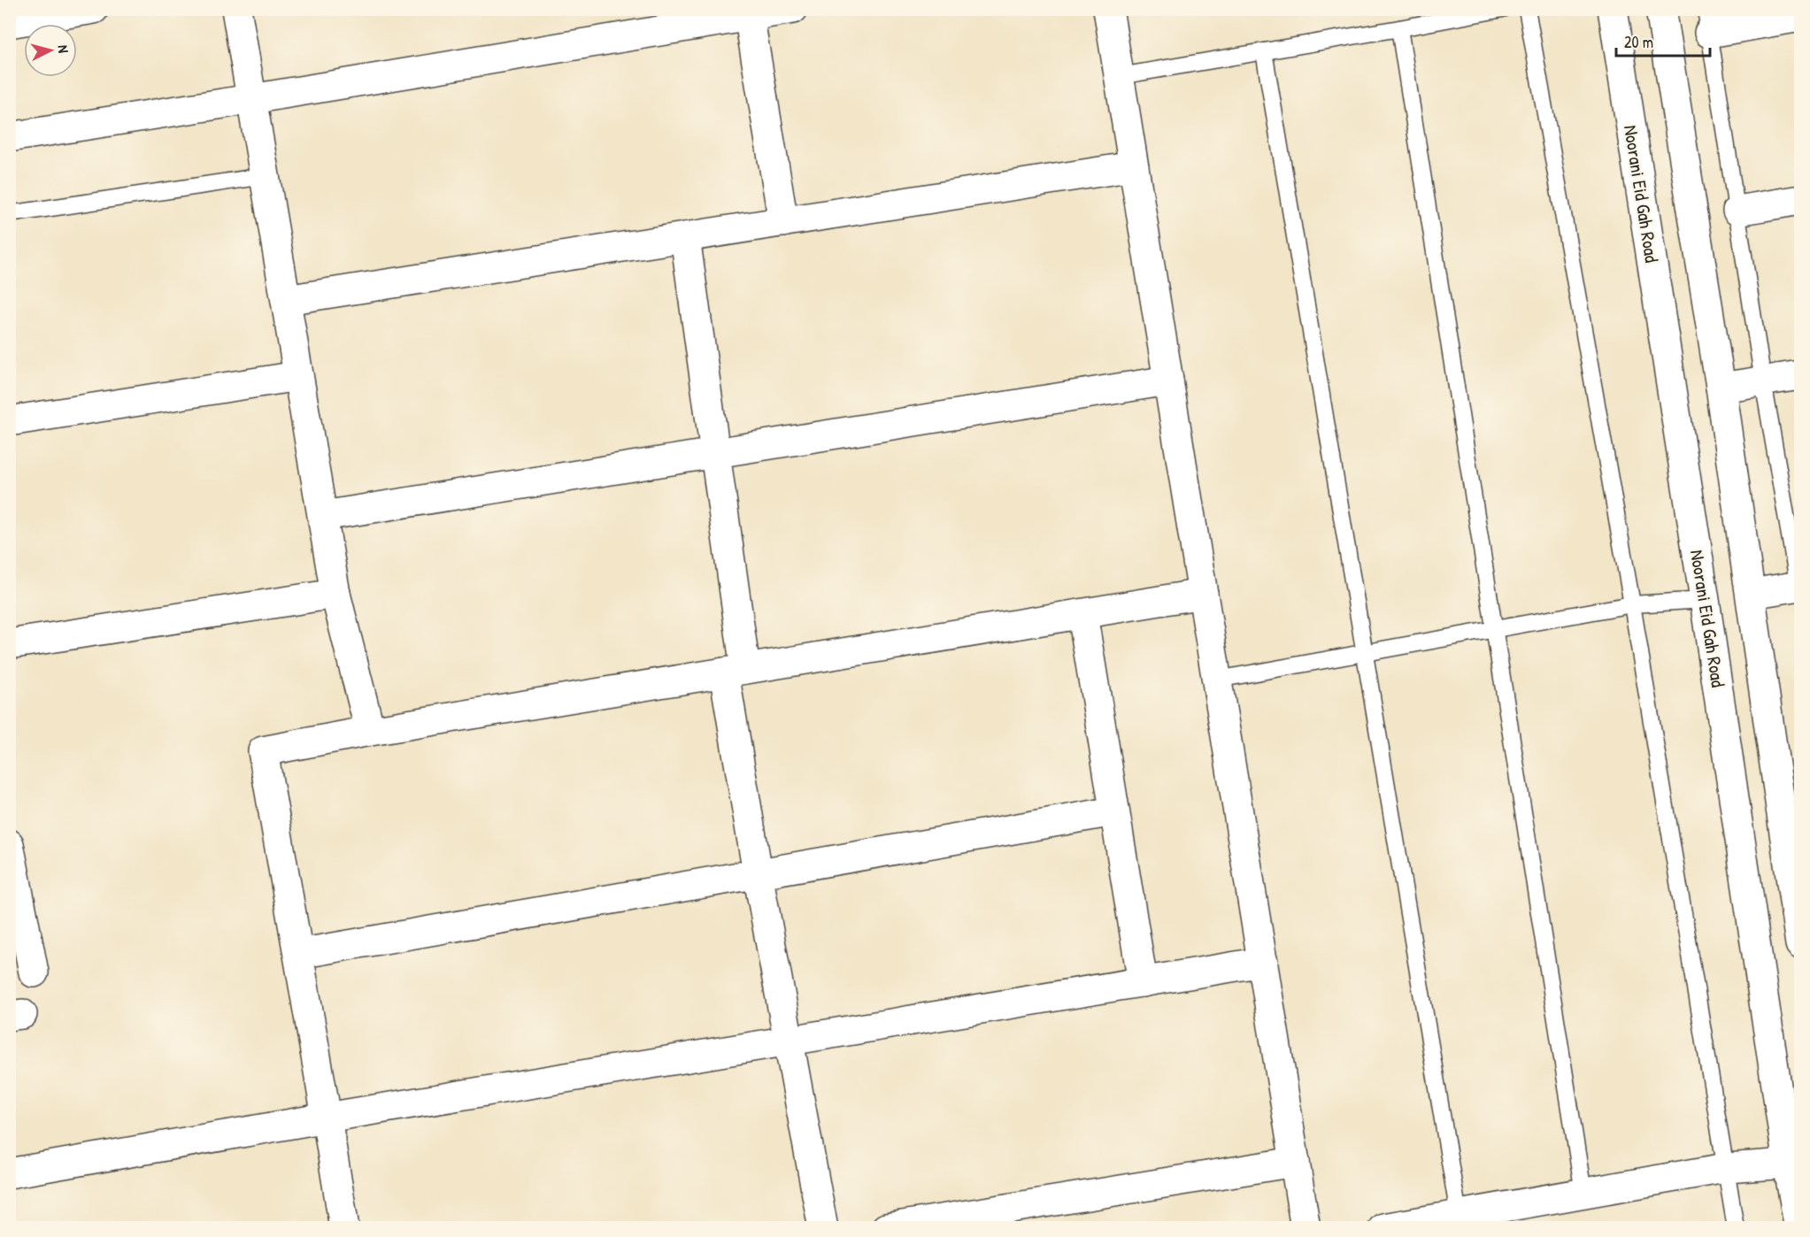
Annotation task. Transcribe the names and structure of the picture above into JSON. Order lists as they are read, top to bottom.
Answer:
{
  "streets": {
    "street": ["Noorani Eid Gah Road"]
  },
  "scale_bar": "20 m",
  "north": "right"
}
